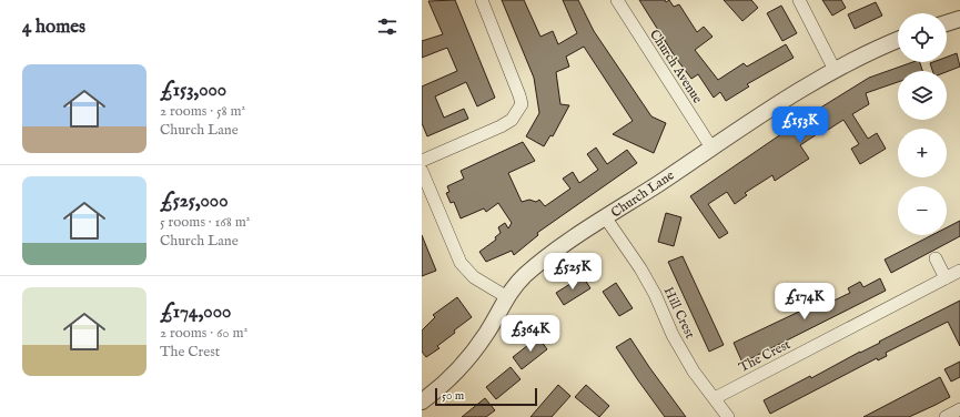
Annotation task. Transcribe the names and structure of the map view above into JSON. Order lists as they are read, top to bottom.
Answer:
{
  "streets": {
    "street": [
      "Church Avenue",
      "Church Lane",
      "Hill Crest",
      "The Crest"
    ]
  },
  "crossings": [
    ["Church Avenue", "Church Lane"],
    ["Church Lane", "Hill Crest"],
    ["Hill Crest", "The Crest"]
  ],
  "scale_bar": "50 m",
  "page": {
    "heading": "4 homes",
    "map_buttons": ["+", "−"],
    "list": [
      {
        "name": "£153,000",
        "note": "2 rooms · 58 m² · Church Lane"
      },
      {
        "name": "£525,000",
        "note": "5 rooms · 168 m² · Church Lane"
      },
      {
        "name": "£174,000",
        "note": "2 rooms · 60 m² · The Crest"
      }
    ],
    "price": [
      "£153K",
      "£525K",
      "£174K",
      "£364K"
    ],
    "scale": "50 m"
  }
}
